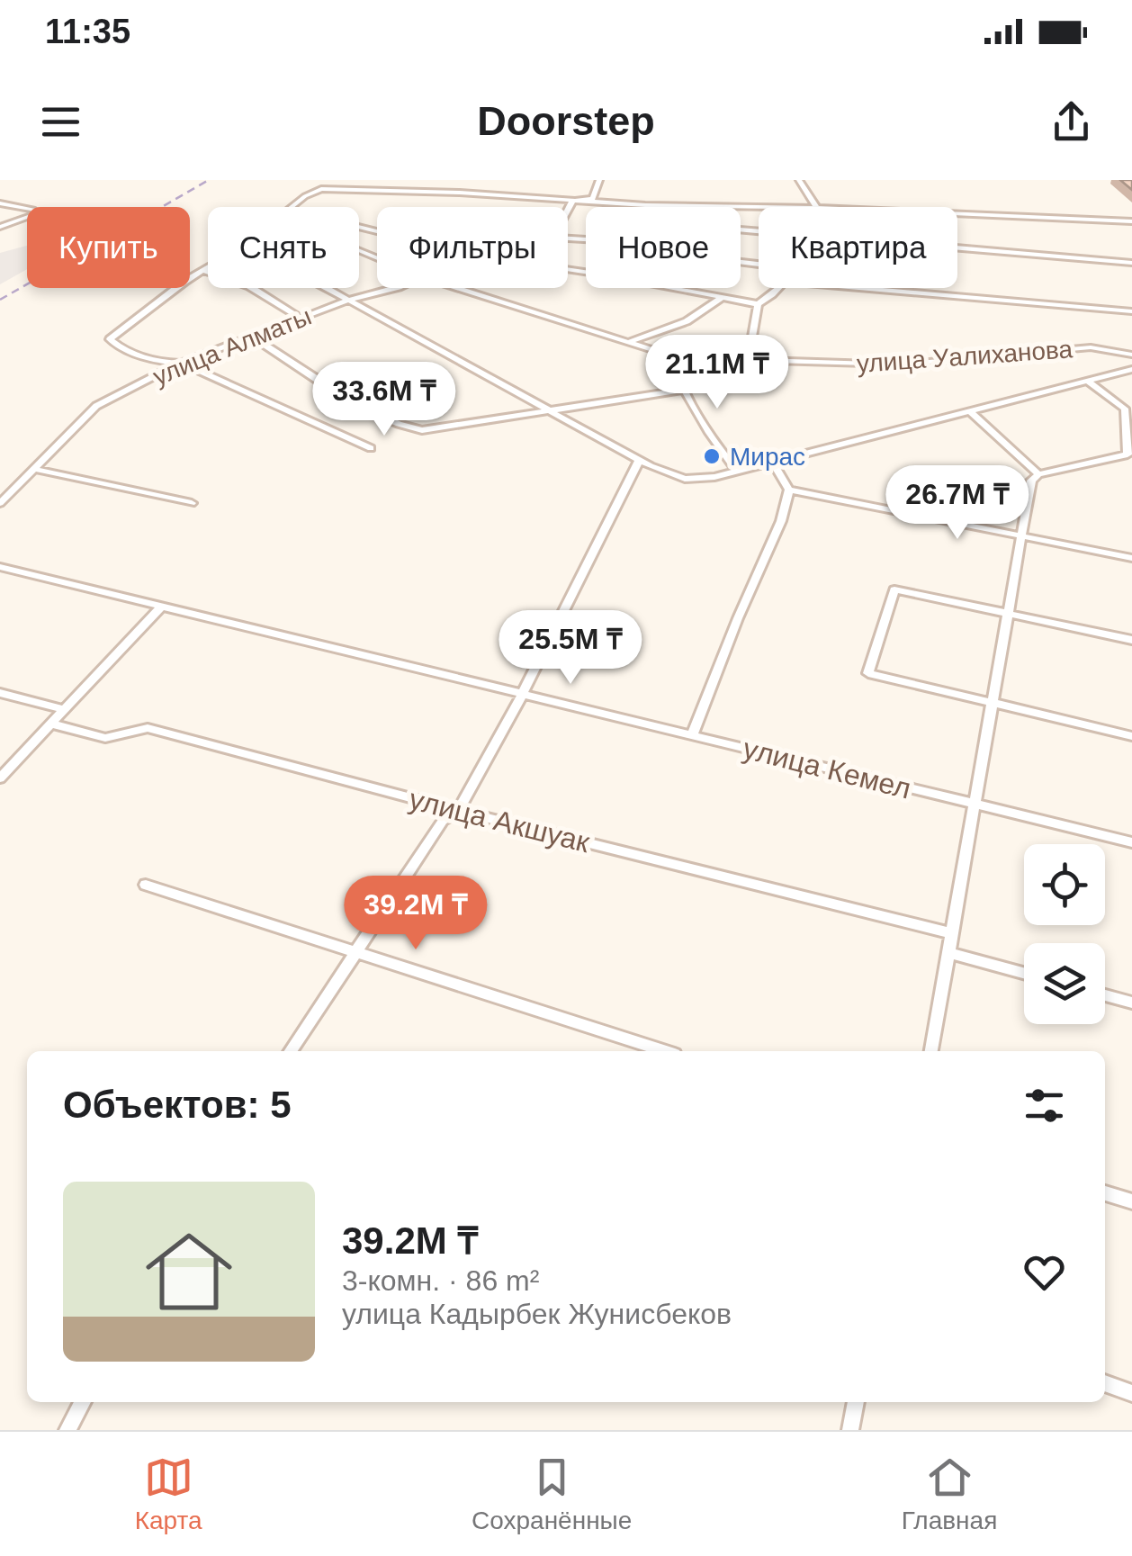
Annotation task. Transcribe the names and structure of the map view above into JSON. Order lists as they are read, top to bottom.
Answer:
{
  "streets": {
    "street": [
      "улица Алматы",
      "улица Уалиханова",
      "улица Кемел",
      "улица Акшуак"
    ]
  },
  "places": ["Мирас"],
  "page": {
    "status": "11:35",
    "header": "Doorstep",
    "chip": [
      "Купить",
      "Снять",
      "Фильтры",
      "Новое",
      "Квартира"
    ],
    "price": [
      "21.1M ₸",
      "33.6M ₸",
      "26.7M ₸",
      "25.5M ₸",
      "39.2M ₸"
    ],
    "heading": "Объектов: 5",
    "list": [
      {
        "name": "39.2M ₸",
        "note": "3-комн. · 86 m² · улица Кадырбек Жунисбеков"
      }
    ],
    "tabs": ["Карта", "Сохранённые", "Главная"]
  }
}
